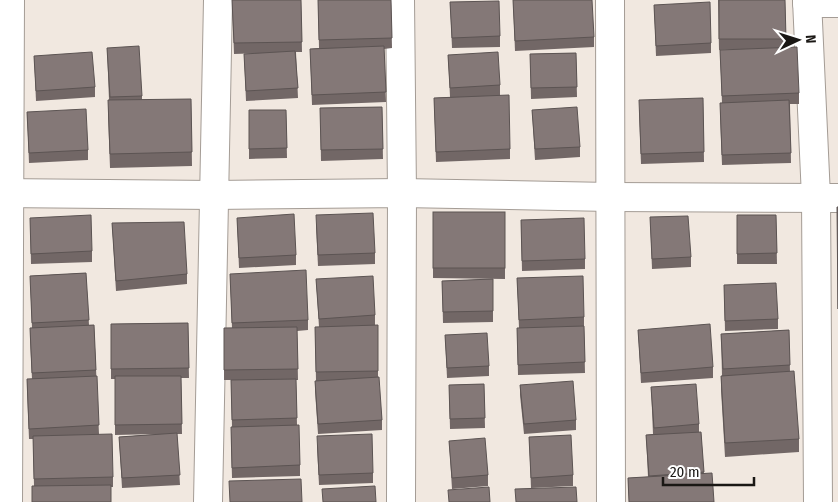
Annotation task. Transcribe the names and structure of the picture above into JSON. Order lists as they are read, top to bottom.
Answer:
{
  "scale_bar": "20 m",
  "north": "right"
}
